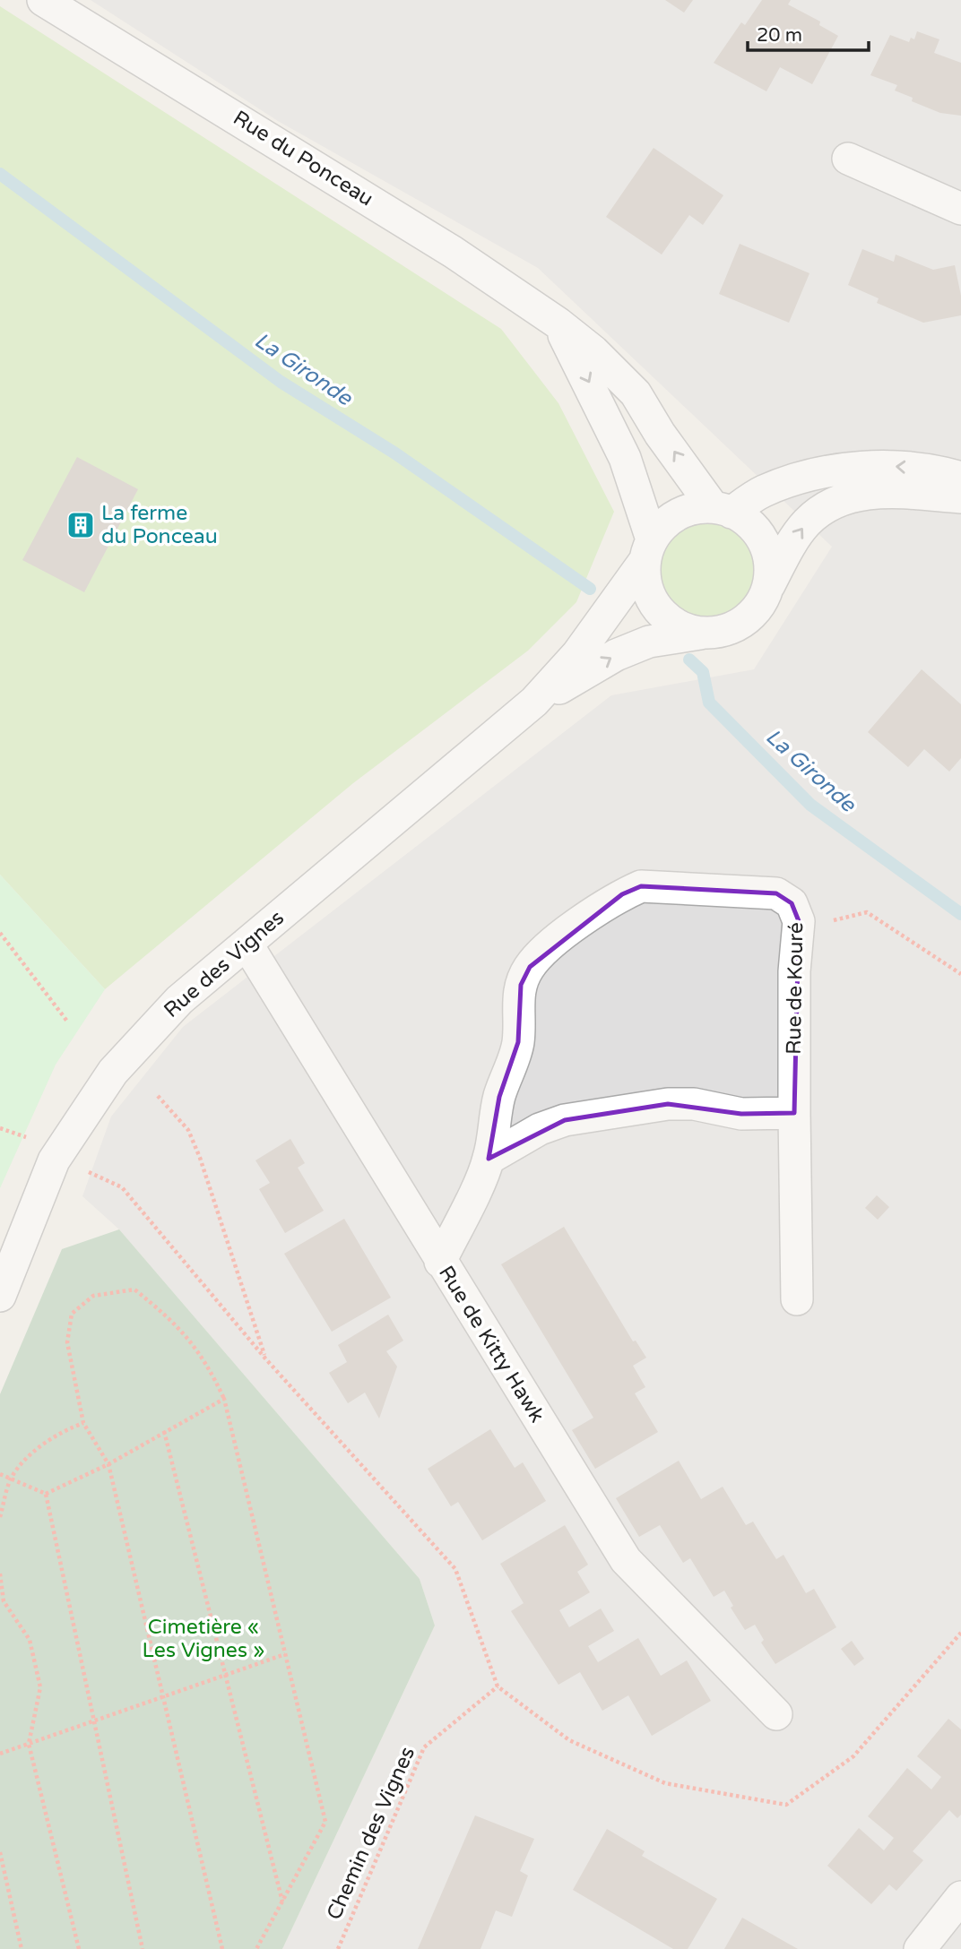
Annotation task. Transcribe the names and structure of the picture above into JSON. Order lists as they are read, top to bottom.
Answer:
{
  "streets": {
    "street": [
      "Rue du Ponceau",
      "Rue des Vignes",
      "Rue de Kouré",
      "Rue de Kitty Hawk"
    ],
    "path": ["Chemin des Vignes"]
  },
  "crossings": [
    ["Rue du Ponceau", "Rue des Vignes"],
    ["Rue des Vignes", "Rue de Kitty Hawk"],
    ["Rue de Kouré", "Rue de Kitty Hawk"]
  ],
  "water": ["La Gironde"],
  "parks": ["Cimetière « Les Vignes »"],
  "places": {
    "building": ["La ferme du Ponceau"]
  },
  "scale_bar": "20 m"
}
